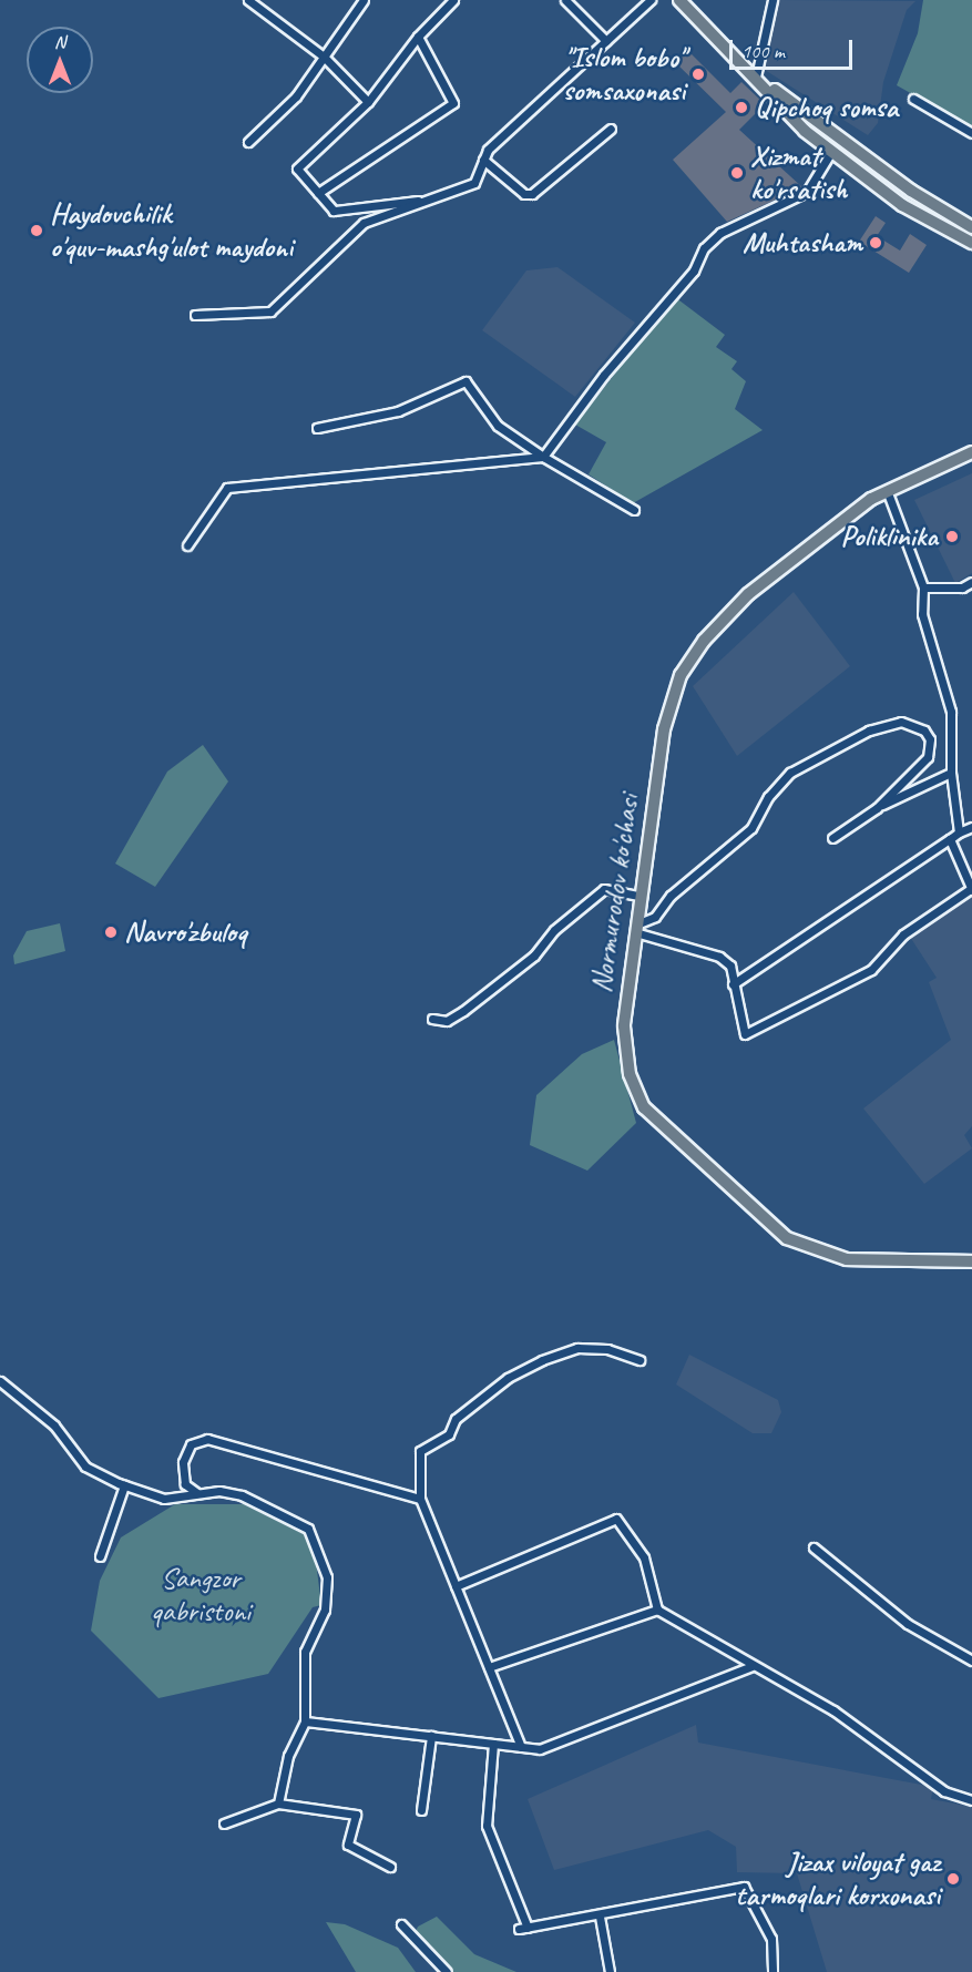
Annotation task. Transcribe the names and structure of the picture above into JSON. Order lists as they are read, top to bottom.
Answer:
{
  "streets": {
    "main road": ["Normurodov ko'chasi"]
  },
  "parks": ["Sangzor qabristoni"],
  "places": [
    "\"Islom bobo\" somsaxonasi",
    "Qipchoq somsa",
    "Xizmat ko'rsatish",
    "Haydovchilik o'quv-mashg'ulot maydoni",
    "Muhtasham",
    "Poliklinika",
    "Navro'zbuloq",
    "Jizax viloyat gaz tarmoqlari korxonasi"
  ],
  "scale_bar": "100 m",
  "north": "top"
}
